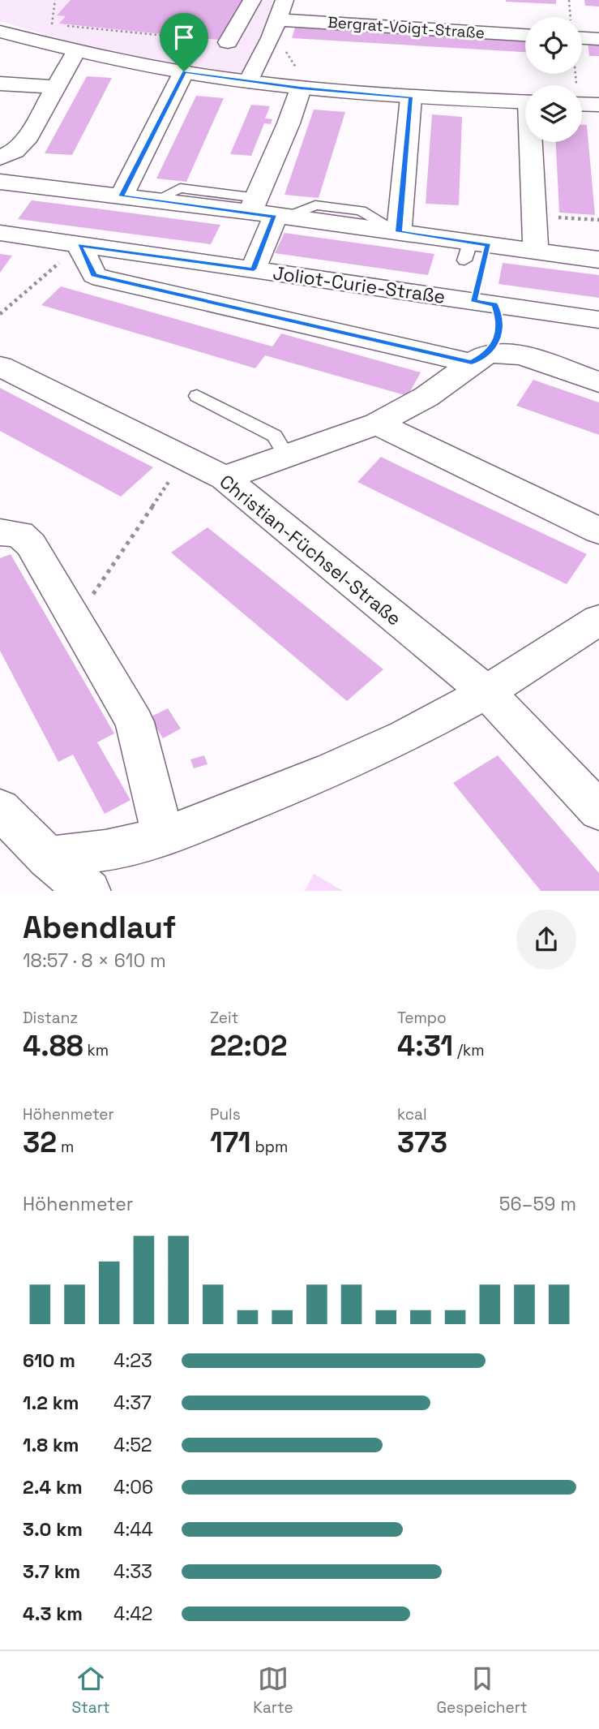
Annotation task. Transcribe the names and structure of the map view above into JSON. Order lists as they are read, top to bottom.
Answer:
{
  "streets": {
    "street": ["Bergrat-Voigt-Straße", "Joliot-Curie-Straße", "Christian-Füchsel-Straße"]
  },
  "page": {
    "heading": ["Abendlauf", "18:57 · 8 × 610 m"],
    "stats": [
      ["Distanz", "4.88 km"],
      ["Zeit", "22:02"],
      ["Tempo", "4:31 /km"],
      ["Höhenmeter", "32 m"],
      ["Puls", "171 bpm"],
      ["kcal", "373"]
    ],
    "chart": ["Höhenmeter", "56–59 m"],
    "list": [
      {
        "name": "610 m",
        "note": "4:23"
      },
      {
        "name": "1.2 km",
        "note": "4:37"
      },
      {
        "name": "1.8 km",
        "note": "4:52"
      },
      {
        "name": "2.4 km",
        "note": "4:06"
      },
      {
        "name": "3.0 km",
        "note": "4:44"
      },
      {
        "name": "3.7 km",
        "note": "4:33"
      },
      {
        "name": "4.3 km",
        "note": "4:42"
      }
    ],
    "tabs": ["Start", "Karte", "Gespeichert"]
  }
}
